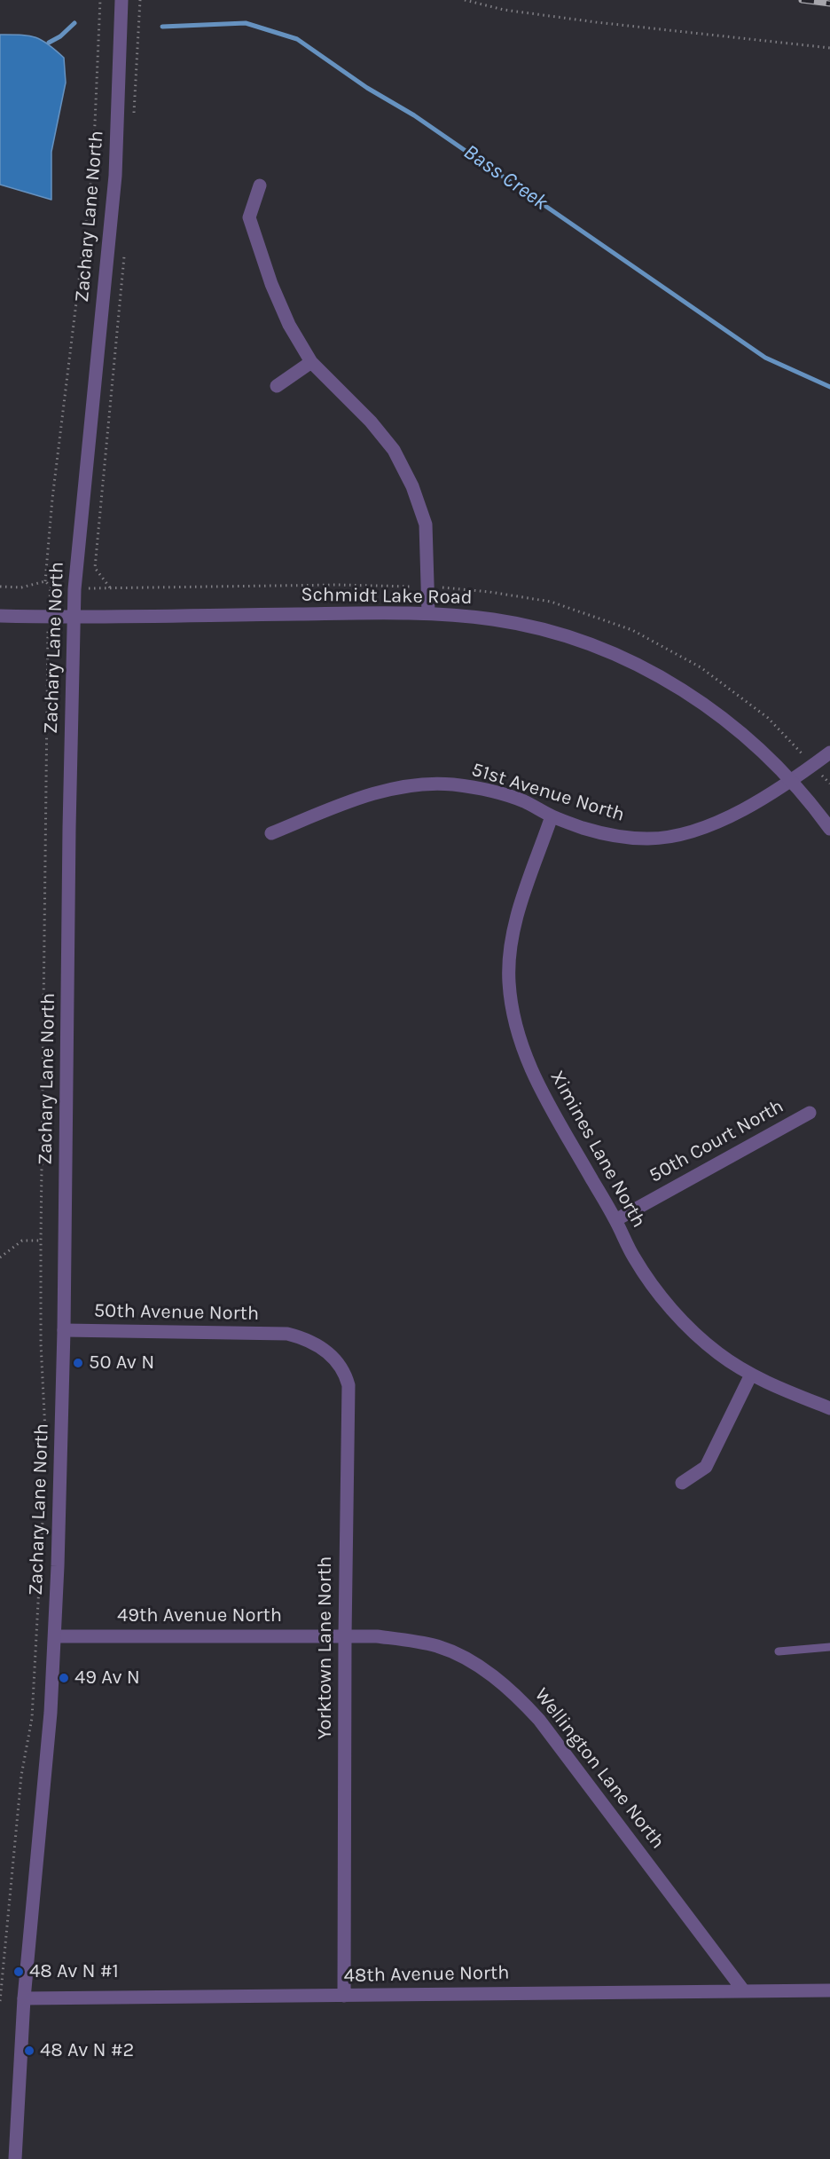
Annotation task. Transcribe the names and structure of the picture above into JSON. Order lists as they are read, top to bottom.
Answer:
{
  "streets": {
    "street": [
      "Zachary Lane North",
      "Schmidt Lake Road",
      "51st Avenue North",
      "50th Court North",
      "Ximines Lane North",
      "50th Avenue North",
      "49th Avenue North",
      "Yorktown Lane North",
      "Wellington Lane North",
      "48th Avenue North"
    ]
  },
  "crossings": [
    ["Zachary Lane North", "Schmidt Lake Road"],
    ["Zachary Lane North", "50th Avenue North"],
    ["Zachary Lane North", "49th Avenue North"],
    ["Zachary Lane North", "48th Avenue North"],
    ["Schmidt Lake Road", "51st Avenue North"],
    ["51st Avenue North", "Ximines Lane North"],
    ["50th Court North", "Ximines Lane North"],
    ["50th Avenue North", "Yorktown Lane North"],
    ["49th Avenue North", "Yorktown Lane North"],
    ["49th Avenue North", "Wellington Lane North"],
    ["Yorktown Lane North", "Wellington Lane North"],
    ["Yorktown Lane North", "48th Avenue North"],
    ["Wellington Lane North", "48th Avenue North"]
  ],
  "water": ["Bass Creek"],
  "places": [
    "50 Av N",
    "49 Av N",
    "48 Av N #1",
    "48 Av N #2"
  ]
}
